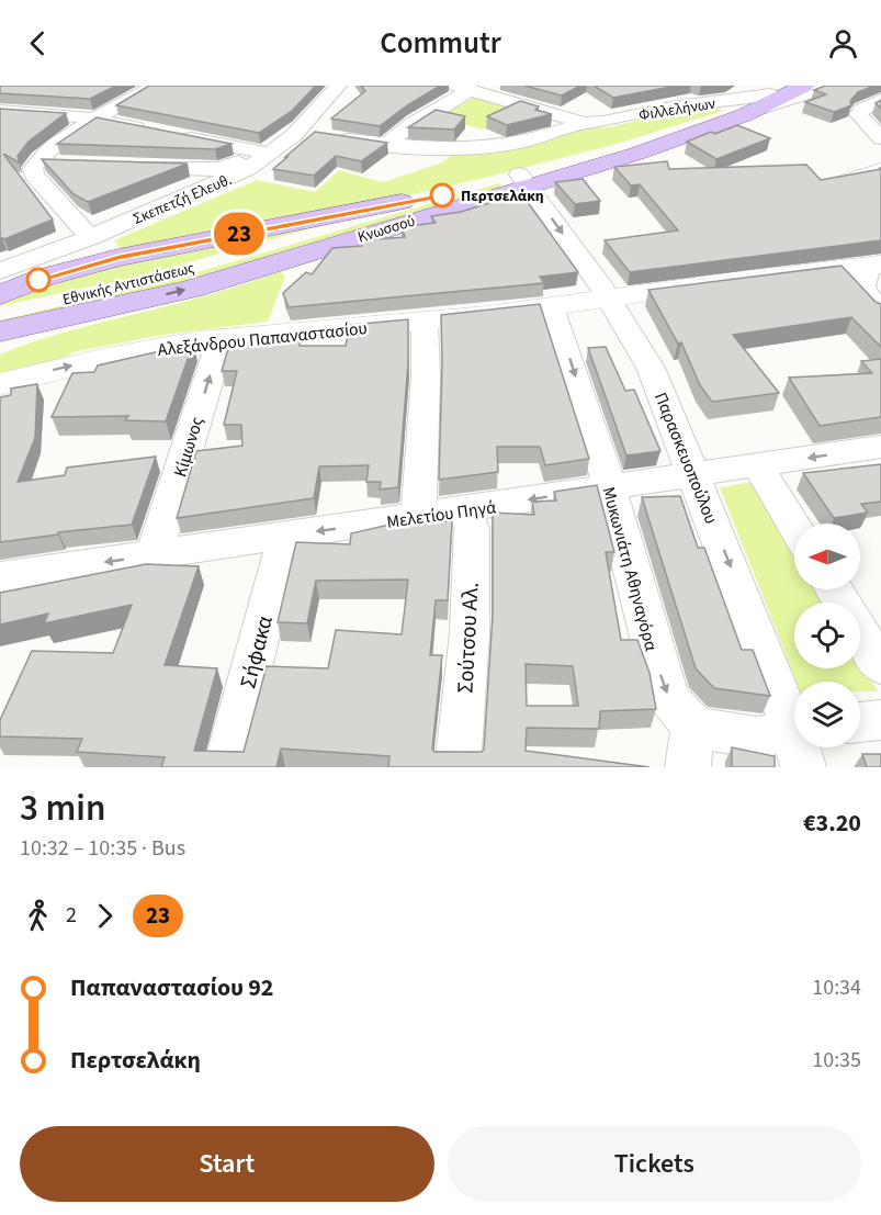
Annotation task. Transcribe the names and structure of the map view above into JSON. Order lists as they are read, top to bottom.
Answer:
{
  "streets": {
    "main road": ["Κνωσσού", "Εθνικής Αντιστάσεως", "Αλεξάνδρου Παπαναστασίου"],
    "street": [
      "Φιλλελήνων",
      "Σκεπετζή Ελευθ.",
      "Κίμωνος",
      "Παρασκευοπούλου",
      "Μελετίου Πηγά",
      "Μυκωνιάτη Αθηναγόρα",
      "Σούτσου Αλ.",
      "Σήφακα"
    ]
  },
  "crossings": [
    ["Φιλλελήνων", "Κνωσσού"],
    ["Κνωσσού", "Εθνικής Αντιστάσεως"],
    ["Κνωσσού", "Παρασκευοπούλου"],
    ["Αλεξάνδρου Παπαναστασίου", "Κίμωνος"],
    ["Αλεξάνδρου Παπαναστασίου", "Παρασκευοπούλου"],
    ["Αλεξάνδρου Παπαναστασίου", "Μυκωνιάτη Αθηναγόρα"],
    ["Κίμωνος", "Μελετίου Πηγά"],
    ["Παρασκευοπούλου", "Μελετίου Πηγά"],
    ["Μελετίου Πηγά", "Μυκωνιάτη Αθηναγόρα"],
    ["Μελετίου Πηγά", "Σούτσου Αλ."],
    ["Μελετίου Πηγά", "Σήφακα"]
  ],
  "one_way": ["Παρασκευοπούλου", "Μελετίου Πηγά"],
  "places": ["Περτσελάκη"],
  "lines": ["bus line 23"],
  "north": "left",
  "page": {
    "header": "Commutr",
    "on_map": "23",
    "heading": ["3 min", "10:32 – 10:35 · Bus", "€3.20"],
    "legs": ["2", "23"],
    "list": [
      {
        "name": "Παπαναστασίου 92",
        "value": "10:34"
      },
      {
        "name": "Περτσελάκη",
        "value": "10:35"
      }
    ],
    "buttons": ["Start", "Tickets"]
  }
}
